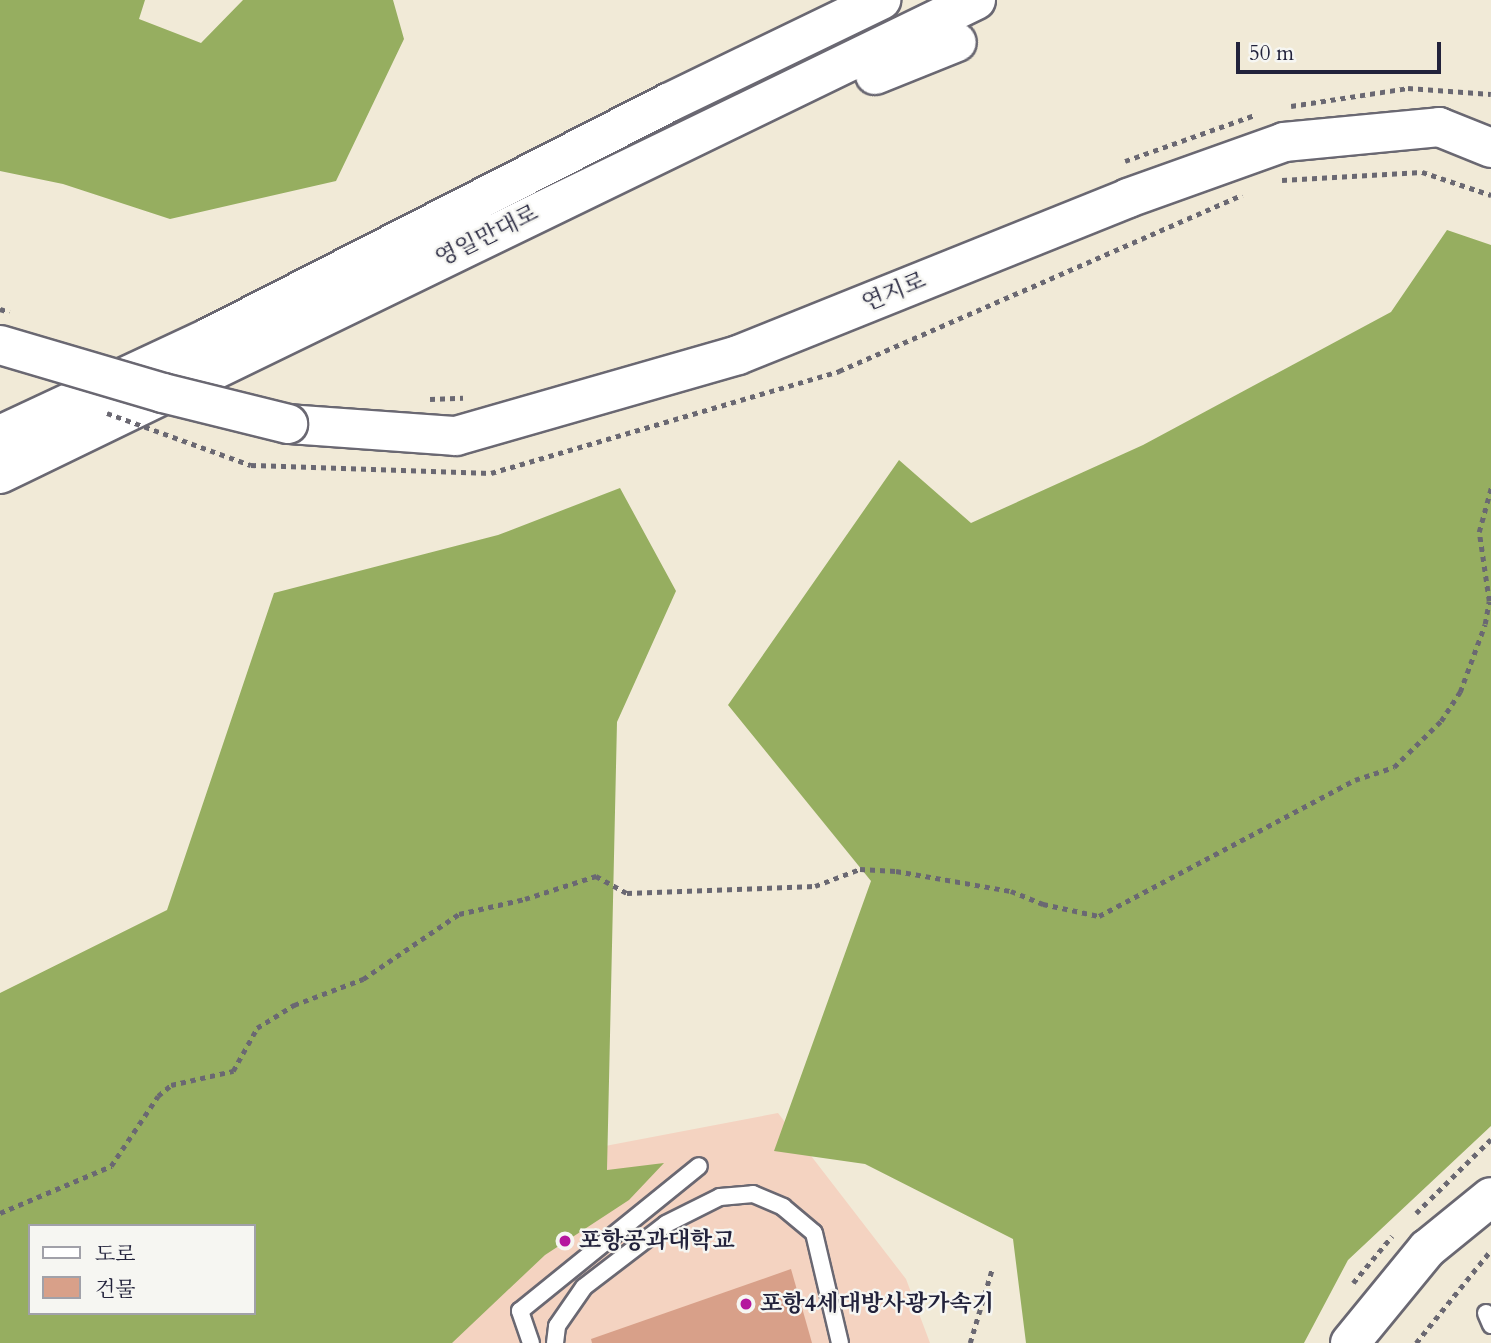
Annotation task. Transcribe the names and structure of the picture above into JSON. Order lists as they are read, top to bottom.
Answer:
{
  "streets": {
    "main road": ["영일만대로", "연지로"]
  },
  "places": ["포항공과대학교", "포항4세대방사광가속기"],
  "legend": ["도로", "건물"],
  "scale_bar": "50 m"
}
